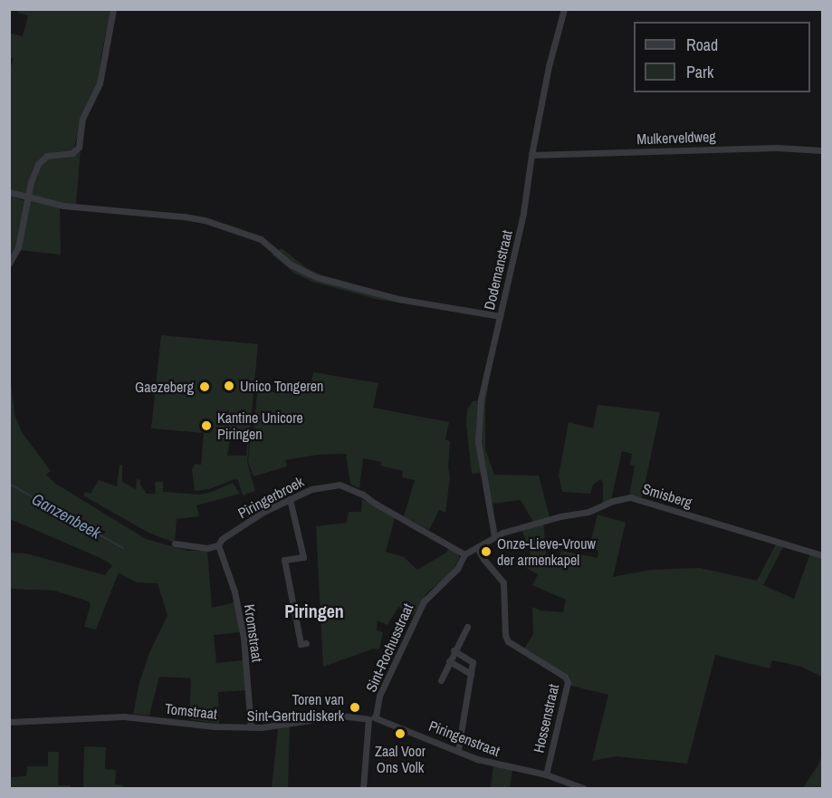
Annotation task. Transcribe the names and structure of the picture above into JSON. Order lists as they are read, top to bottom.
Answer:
{
  "streets": {
    "street": [
      "Mulkerveldweg",
      "Dodemanstraat",
      "Smisberg",
      "Piringerbroek",
      "Kromstraat",
      "Sint-Rochusstraat",
      "Tomstraat",
      "Hossenstraat",
      "Piringenstraat"
    ]
  },
  "crossings": [
    ["Mulkerveldweg", "Dodemanstraat"],
    ["Dodemanstraat", "Smisberg"],
    ["Smisberg", "Sint-Rochusstraat"],
    ["Smisberg", "Hossenstraat"],
    ["Piringerbroek", "Kromstraat"],
    ["Piringerbroek", "Sint-Rochusstraat"],
    ["Kromstraat", "Tomstraat"],
    ["Sint-Rochusstraat", "Tomstraat"],
    ["Sint-Rochusstraat", "Hossenstraat"],
    ["Sint-Rochusstraat", "Piringenstraat"],
    ["Tomstraat", "Piringenstraat"],
    ["Hossenstraat", "Piringenstraat"]
  ],
  "districts": ["Piringen"],
  "water": ["Ganzenbeek"],
  "places": [
    "Unico Tongeren",
    "Gaezeberg",
    "Kantine Unicore Piringen",
    "Onze-Lieve-Vrouw der armenkapel",
    "Toren van Sint-Gertrudiskerk",
    "Zaal Voor Ons Volk"
  ],
  "legend": ["Road", "Park"]
}
